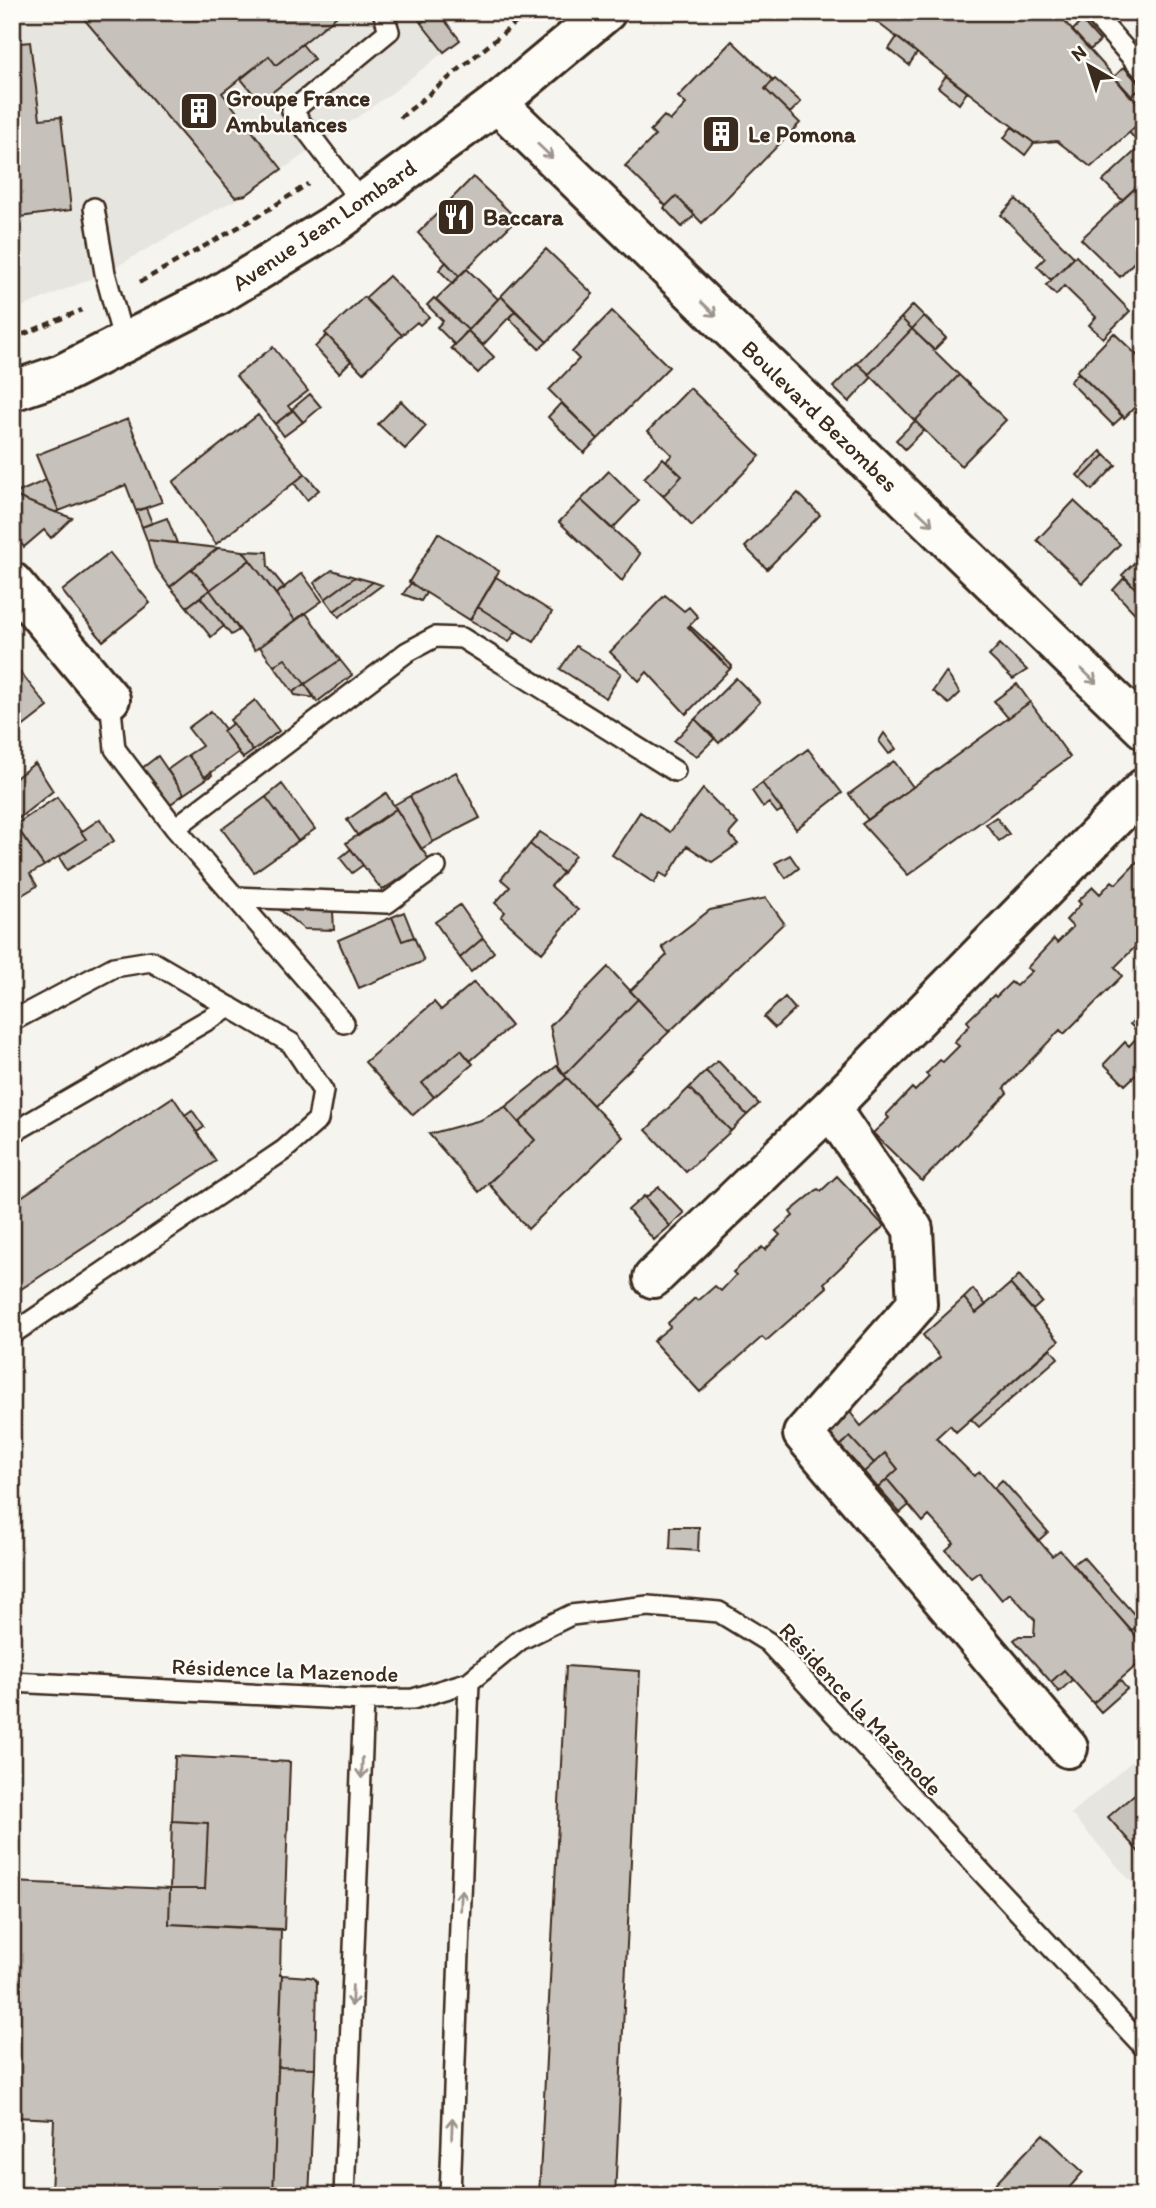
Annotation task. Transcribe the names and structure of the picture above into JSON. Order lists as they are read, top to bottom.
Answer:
{
  "streets": {
    "street": ["Avenue Jean Lombard", "Boulevard Bezombes"],
    "lane": ["Résidence la Mazenode"]
  },
  "crossings": [
    ["Avenue Jean Lombard", "Boulevard Bezombes"]
  ],
  "one_way": ["Boulevard Bezombes"],
  "places": {
    "building": ["Groupe France Ambulances", "Le Pomona"],
    "restaurant": ["Baccara"]
  },
  "north": "top left"
}
